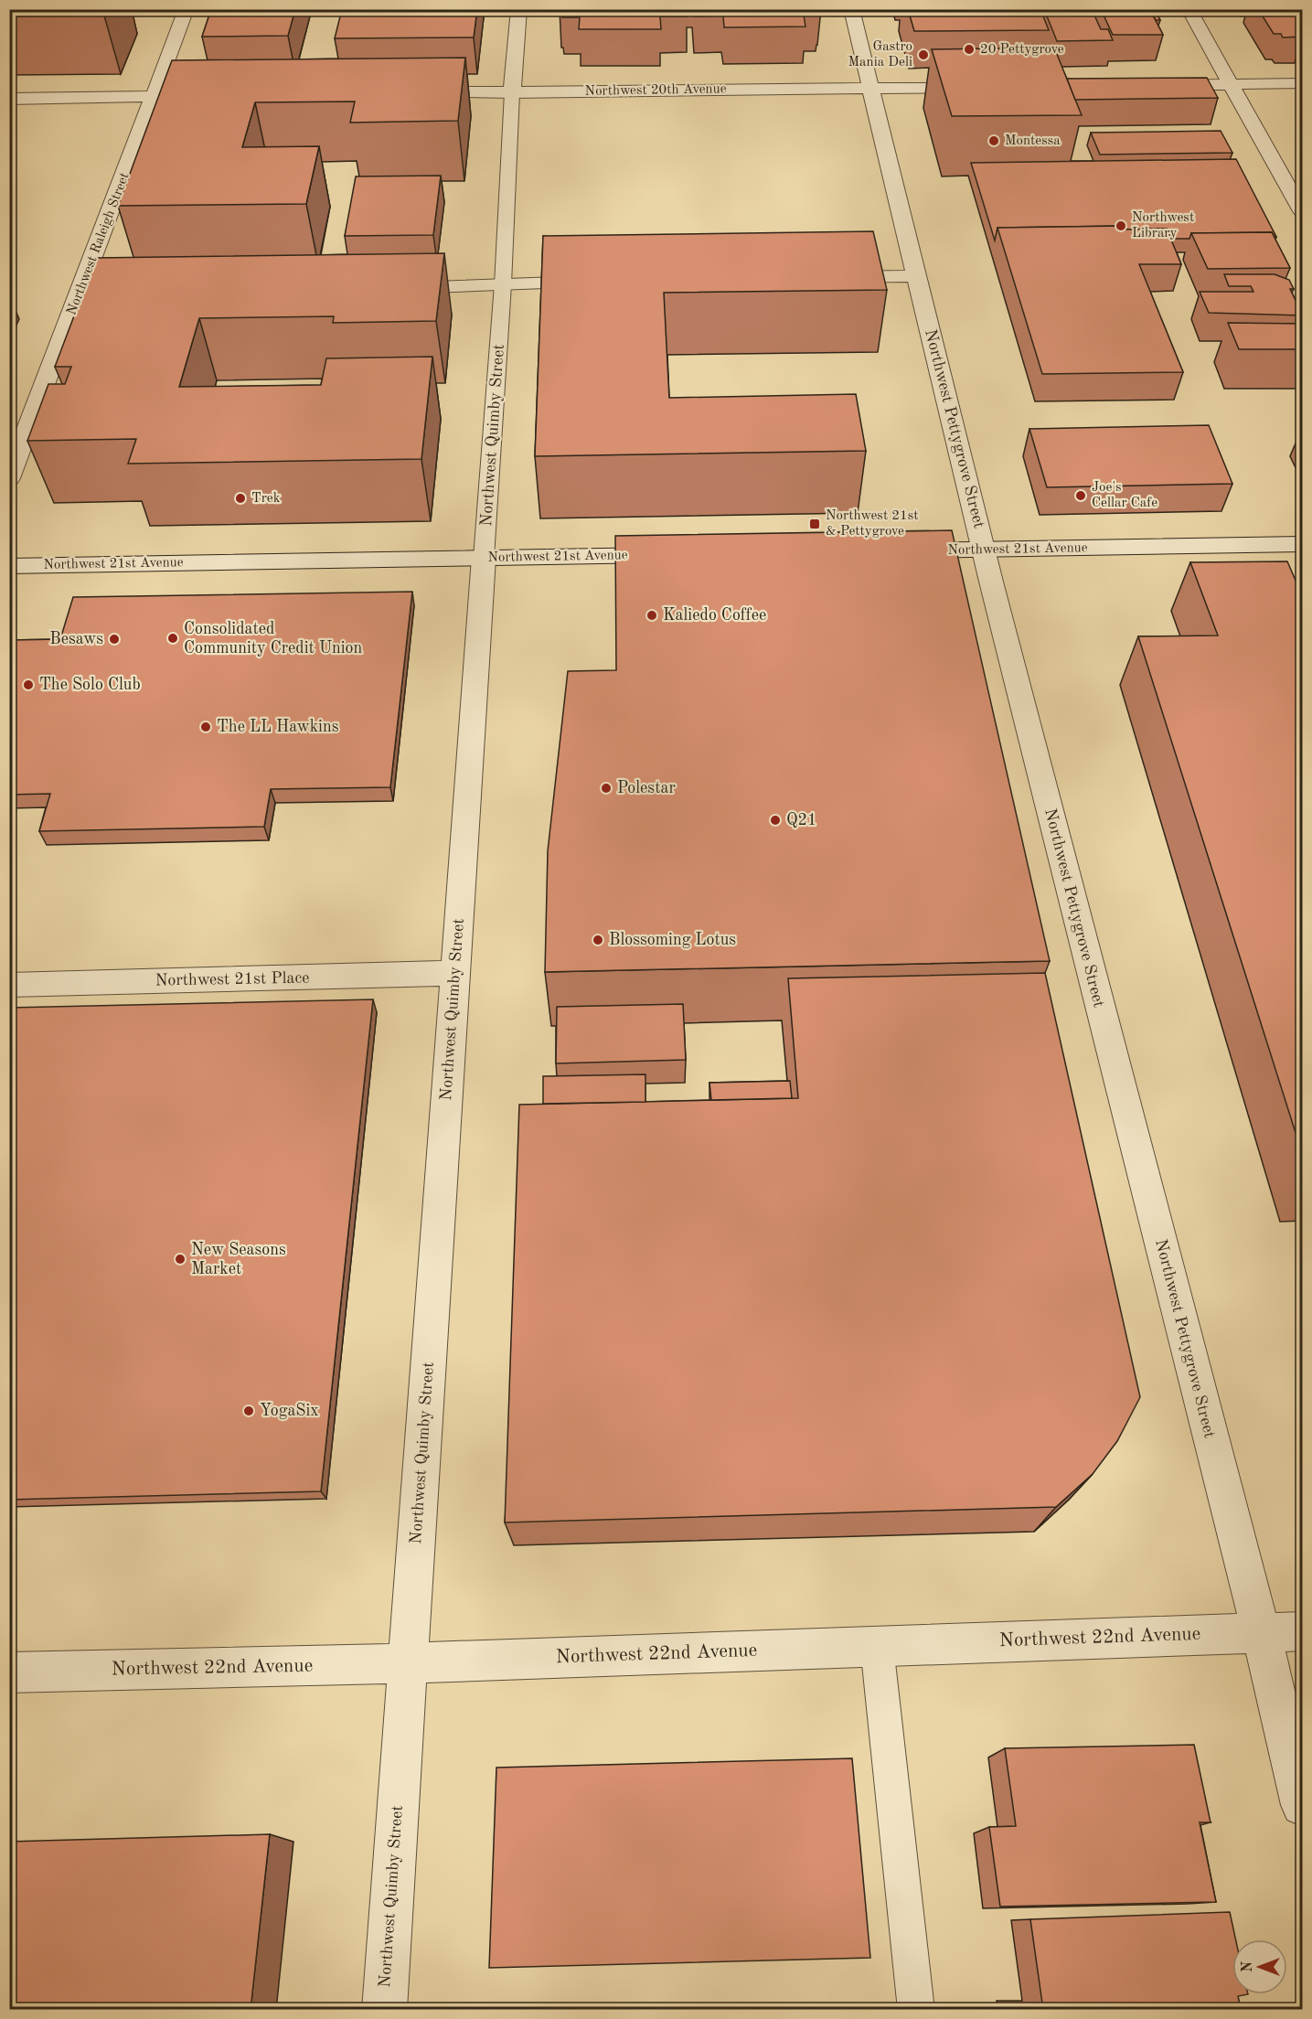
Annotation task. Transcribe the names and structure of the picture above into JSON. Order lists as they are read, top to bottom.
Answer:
{
  "streets": {
    "street": [
      "Northwest 20th Avenue",
      "Northwest Raleigh Street",
      "Northwest Pettygrove Street",
      "Northwest Quimby Street",
      "Northwest 21st Avenue",
      "Northwest 21st Place",
      "Northwest 22nd Avenue"
    ]
  },
  "crossings": [
    ["Northwest 20th Avenue", "Northwest Pettygrove Street"],
    ["Northwest 20th Avenue", "Northwest Quimby Street"],
    ["Northwest Pettygrove Street", "Northwest 21st Avenue"],
    ["Northwest Pettygrove Street", "Northwest 22nd Avenue"],
    ["Northwest Quimby Street", "Northwest 21st Avenue"],
    ["Northwest Quimby Street", "Northwest 21st Place"],
    ["Northwest Quimby Street", "Northwest 22nd Avenue"]
  ],
  "places": {
    "other": [
      "20 Pettygrove",
      "Gastro Mania Deli",
      "Montessa",
      "Northwest Library",
      "Joe's Cellar Cafe",
      "Trek",
      "Kaliedo Coffee",
      "Consolidated Community Credit Union",
      "Besaws",
      "The Solo Club",
      "The LL Hawkins",
      "Polestar",
      "Q21",
      "Blossoming Lotus",
      "New Seasons Market",
      "YogaSix"
    ],
    "transit": ["Northwest 21st & Pettygrove"]
  },
  "north": "left"
}
